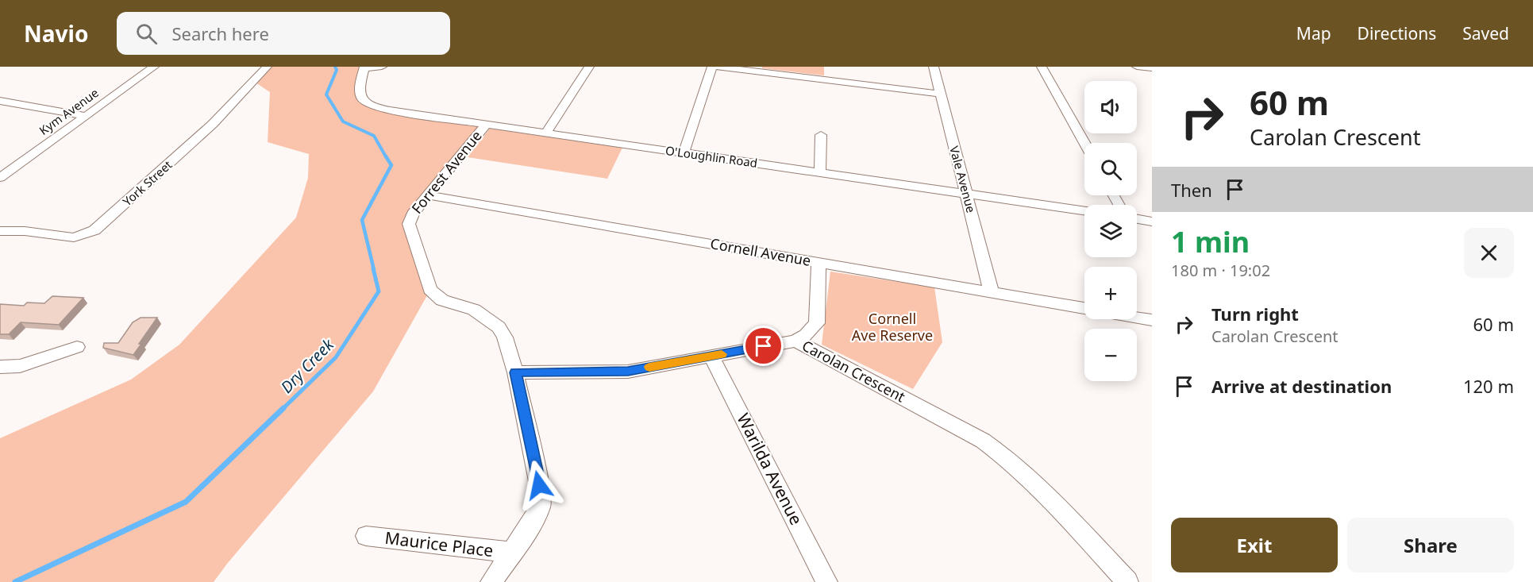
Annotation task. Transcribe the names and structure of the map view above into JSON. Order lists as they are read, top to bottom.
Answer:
{
  "streets": {
    "street": [
      "Kym Avenue",
      "O'Loughlin Road",
      "Forrest Avenue",
      "Vale Avenue",
      "York Street",
      "Cornell Avenue",
      "Carolan Crescent",
      "Warilda Avenue",
      "Maurice Place"
    ]
  },
  "crossings": [
    ["O'Loughlin Road", "Forrest Avenue"],
    ["O'Loughlin Road", "Vale Avenue"],
    ["Forrest Avenue", "Cornell Avenue"],
    ["Forrest Avenue", "Carolan Crescent"],
    ["Forrest Avenue", "Maurice Place"],
    ["Vale Avenue", "Cornell Avenue"],
    ["Carolan Crescent", "Warilda Avenue"]
  ],
  "water": ["Dry Creek"],
  "parks": ["Cornell Ave Reserve"],
  "page": {
    "header": "Navio",
    "search": "Search here",
    "nav": ["Map", "Directions", "Saved"],
    "turn": ["60 m", "Carolan Crescent"],
    "map_buttons": ["+", "−"],
    "then": "Then",
    "heading": ["1 min", "180 m · 19:02"],
    "list": [
      {
        "name": "Turn right",
        "note": "Carolan Crescent",
        "value": "60 m"
      },
      {
        "name": "Arrive at destination",
        "value": "120 m"
      }
    ],
    "buttons": ["Exit", "Share"]
  }
}
